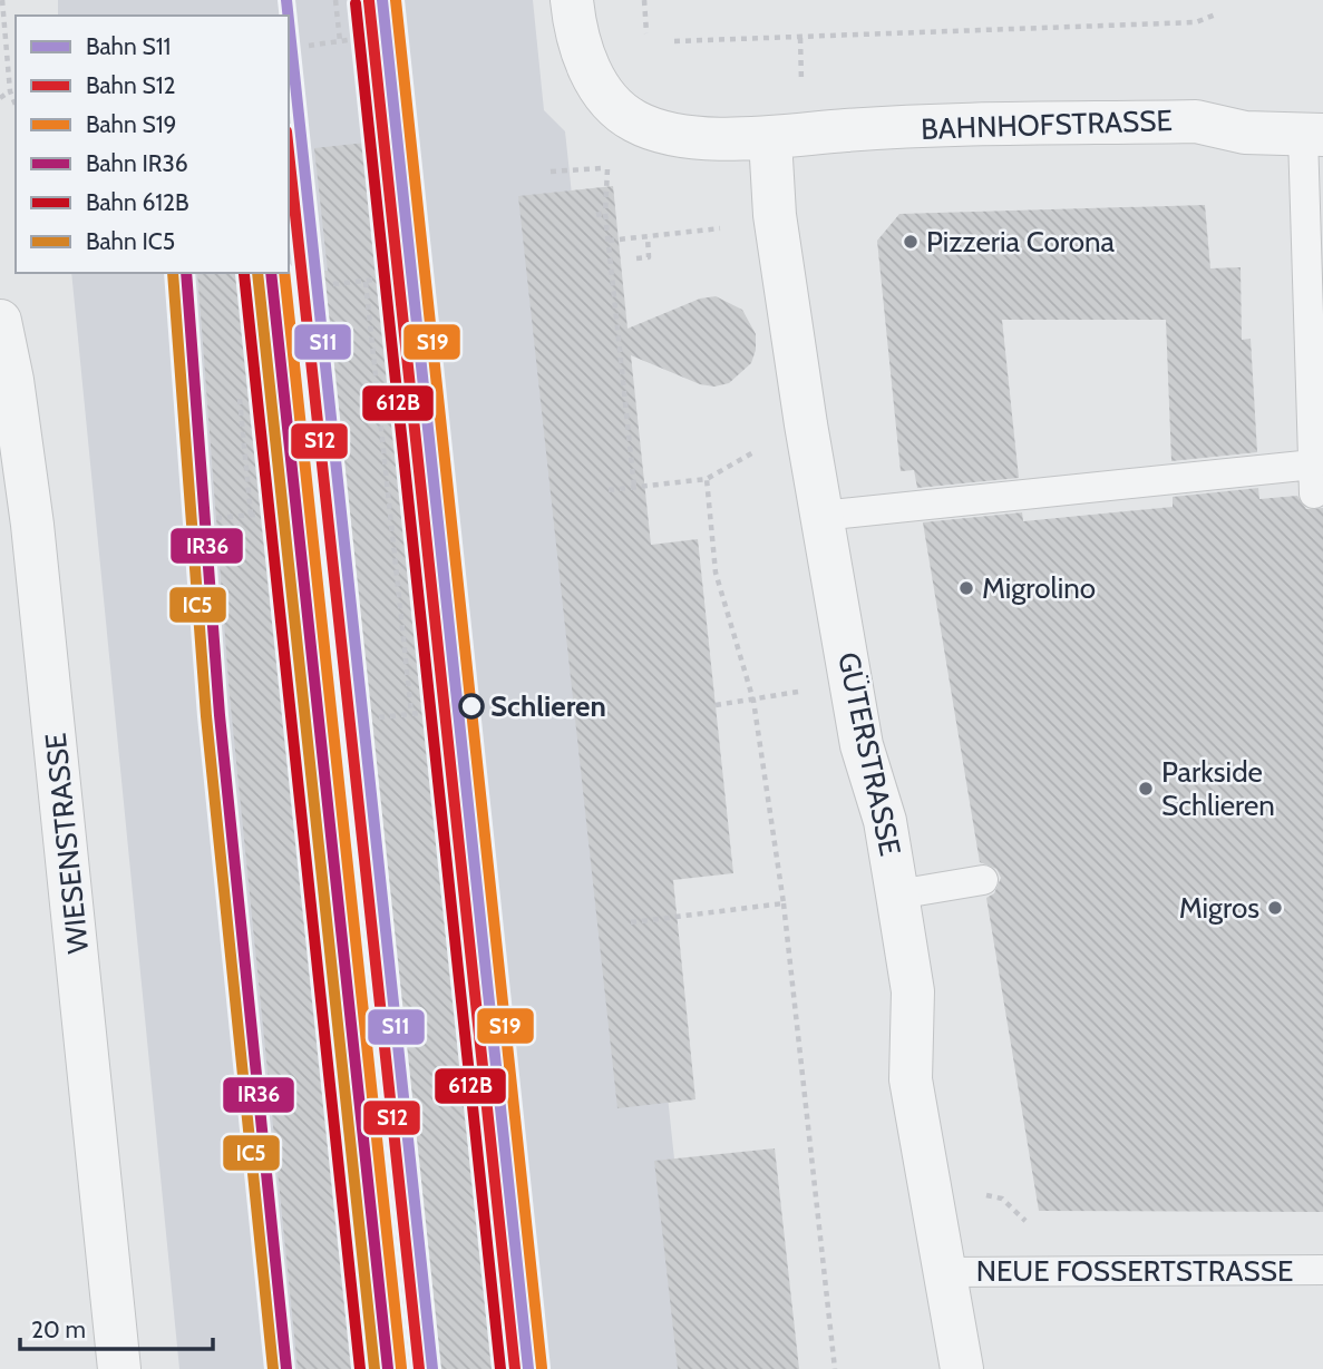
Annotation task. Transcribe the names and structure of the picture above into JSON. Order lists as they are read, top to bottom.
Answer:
{
  "streets": {
    "street": ["BAHNHOFSTRASSE", "GÜTERSTRASSE", "WIESENSTRASSE"],
    "lane": ["NEUE FOSSERTSTRASSE"]
  },
  "crossings": [
    ["BAHNHOFSTRASSE", "GÜTERSTRASSE"],
    ["GÜTERSTRASSE", "NEUE FOSSERTSTRASSE"]
  ],
  "places": [
    "Pizzeria Corona",
    "Migrolino",
    "Schlieren",
    "Parkside Schlieren",
    "Migros"
  ],
  "lines": [
    "rail line S11",
    "rail line S19",
    "rail line S12",
    "rail line 612B",
    "rail line IR36",
    "rail line IC5"
  ],
  "legend": [
    "Bahn S11",
    "Bahn S12",
    "Bahn S19",
    "Bahn IR36",
    "Bahn 612B",
    "Bahn IC5"
  ],
  "scale_bar": "20 m"
}
